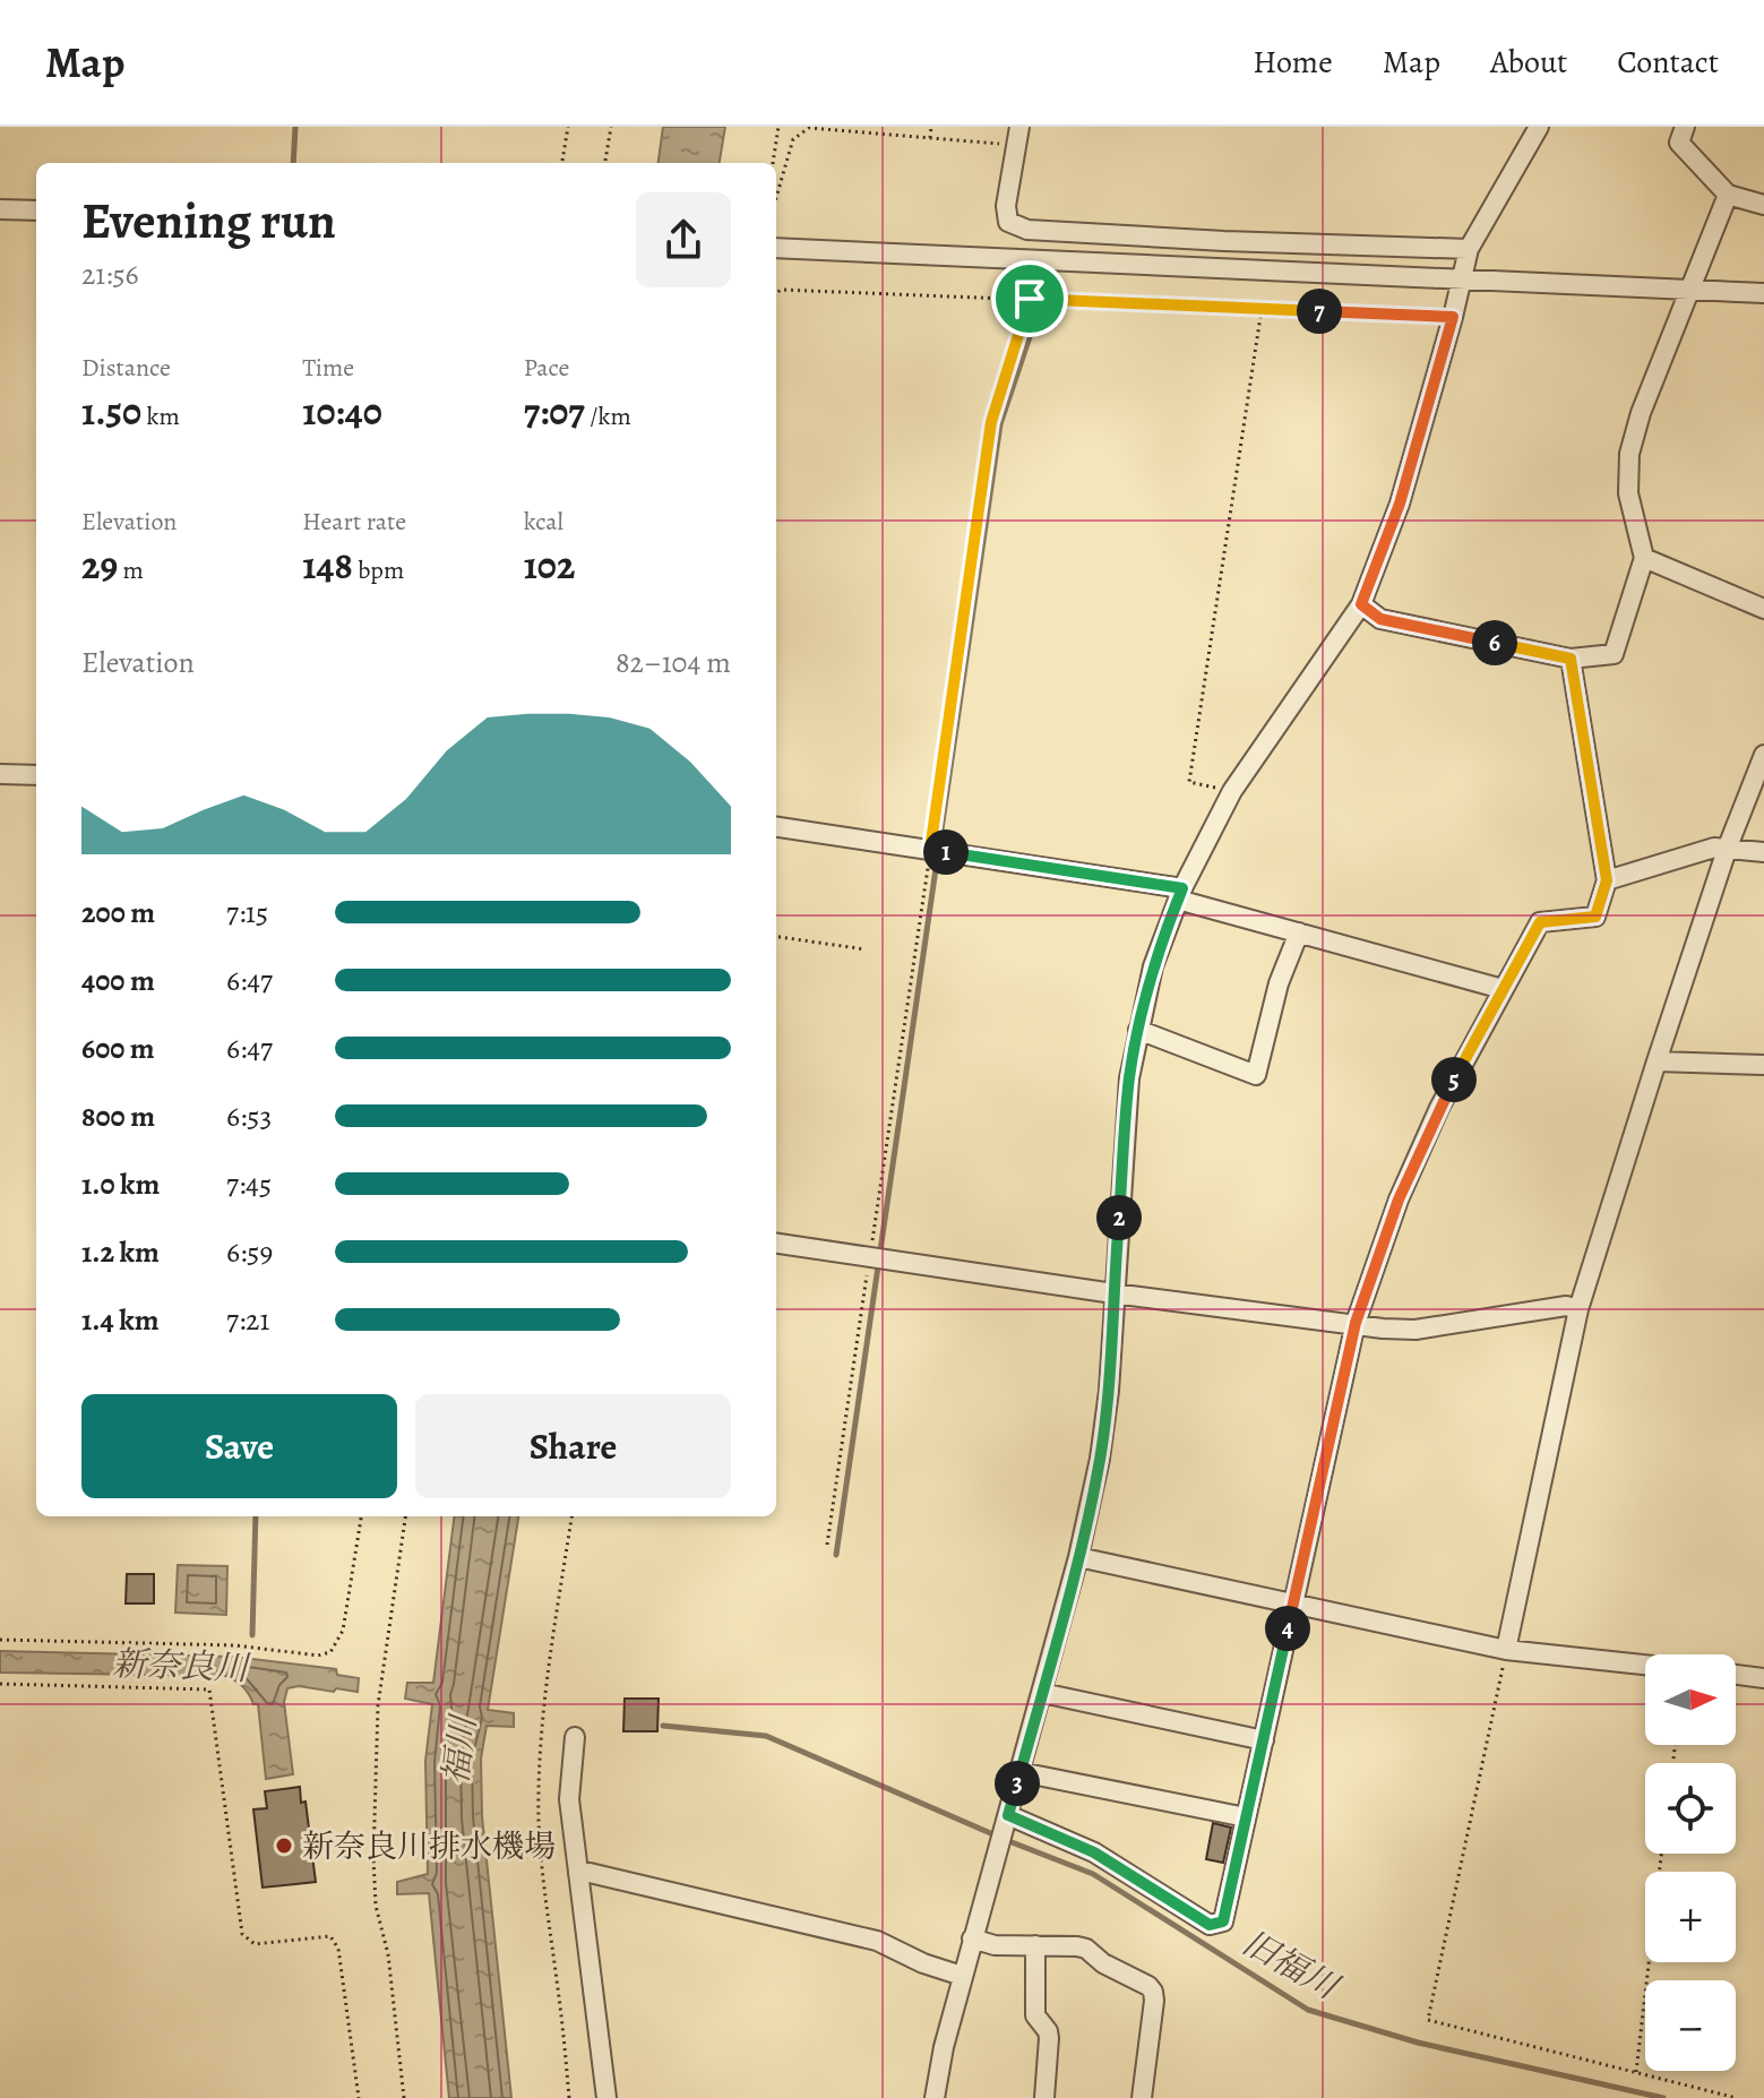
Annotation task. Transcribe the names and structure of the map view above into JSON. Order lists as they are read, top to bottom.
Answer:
{
  "water": ["新奈良川", "福川", "旧福川"],
  "places": ["新奈良川排水機場"],
  "north": "right",
  "page": {
    "header": "Map",
    "nav": [
      "Home",
      "Map",
      "About",
      "Contact"
    ],
    "heading": ["Evening run", "21:56"],
    "pins": [
      "7",
      "6",
      "1",
      "5",
      "2",
      "4",
      "3"
    ],
    "stats": [
      ["Distance", "1.50 km"],
      ["Time", "10:40"],
      ["Pace", "7:07 /km"],
      ["Elevation", "29 m"],
      ["Heart rate", "148 bpm"],
      ["kcal", "102"]
    ],
    "chart": ["Elevation", "82–104 m"],
    "list": [
      {
        "name": "200 m",
        "note": "7:15"
      },
      {
        "name": "400 m",
        "note": "6:47"
      },
      {
        "name": "600 m",
        "note": "6:47"
      },
      {
        "name": "800 m",
        "note": "6:53"
      },
      {
        "name": "1.0 km",
        "note": "7:45"
      },
      {
        "name": "1.2 km",
        "note": "6:59"
      },
      {
        "name": "1.4 km",
        "note": "7:21"
      }
    ],
    "buttons": ["Save", "Share"],
    "map_buttons": ["+", "−"]
  }
}
